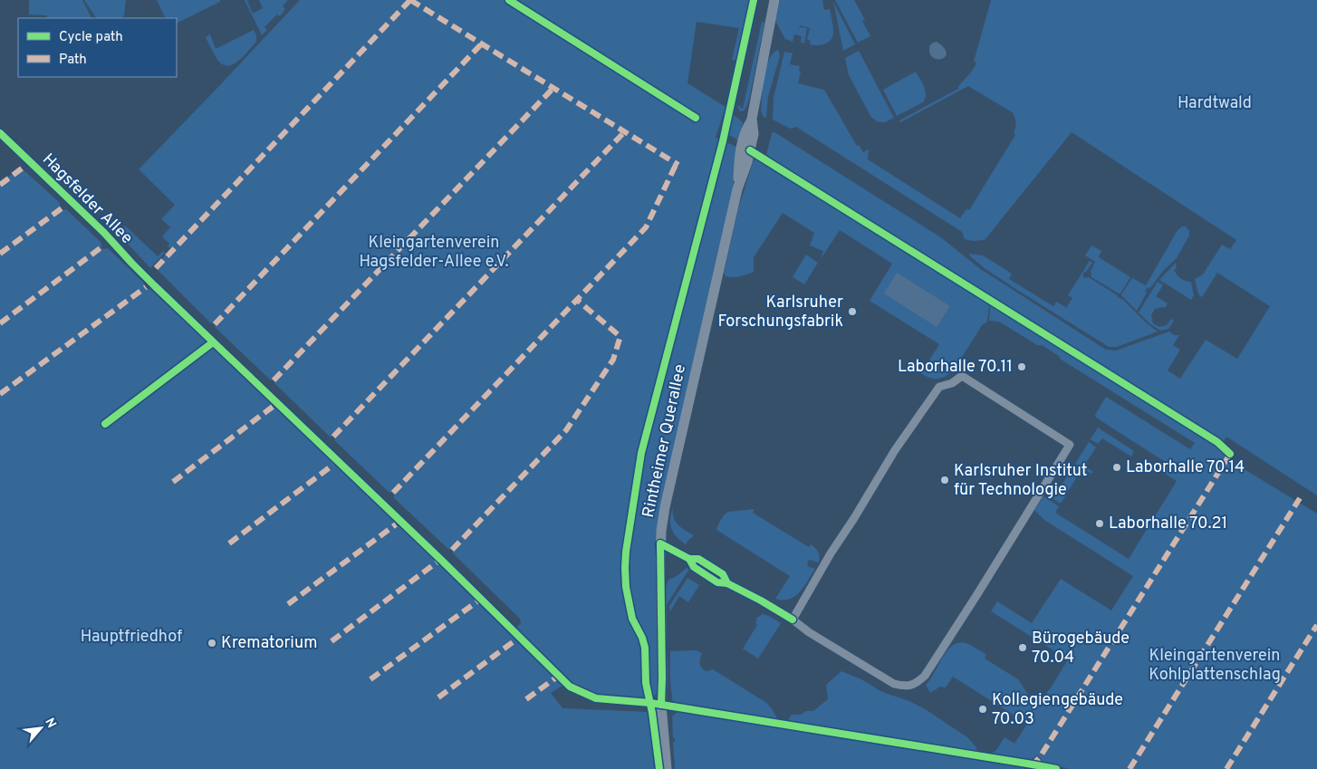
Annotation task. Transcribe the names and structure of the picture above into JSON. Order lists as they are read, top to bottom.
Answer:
{
  "streets": {
    "street": ["Hagsfelder Allee", "Rintheimer Querallee"]
  },
  "parks": [
    "Hardtwald",
    "Kleingartenverein Hagsfelder-Allee e.V.",
    "Hauptfriedhof",
    "Kleingartenverein Kohlplattenschlag"
  ],
  "places": [
    "Karlsruher Forschungsfabrik",
    "Laborhalle 70.11",
    "Laborhalle 70.14",
    "Karlsruher Institut für Technologie",
    "Laborhalle 70.21",
    "Krematorium",
    "Bürogebäude 70.04",
    "Kollegiengebäude 70.03"
  ],
  "legend": ["Cycle path", "Path"],
  "north": "top right"
}
